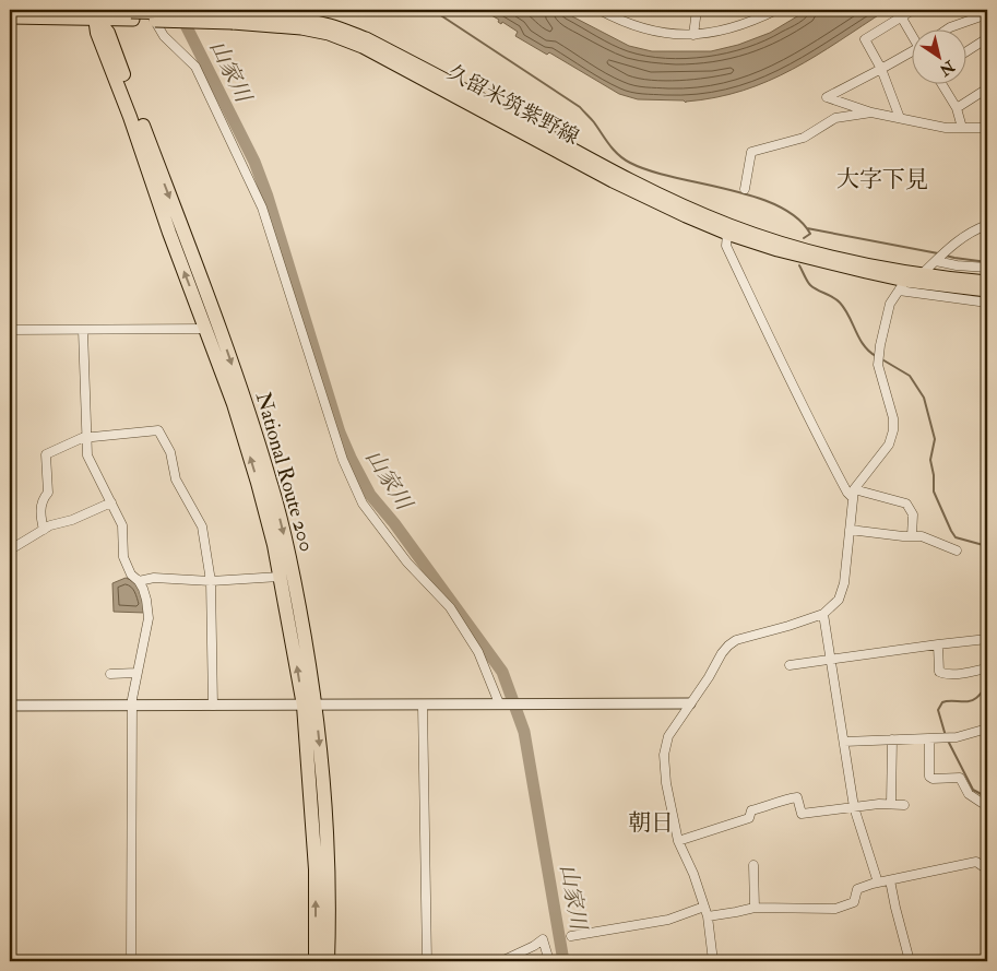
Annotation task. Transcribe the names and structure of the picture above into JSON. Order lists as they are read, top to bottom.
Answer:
{
  "streets": {
    "highway": ["National Route 200"],
    "main road": ["久留米筑紫野線"]
  },
  "crossings": [
    ["久留米筑紫野線", "National Route 200"]
  ],
  "districts": ["大字下見", "朝日"],
  "water": ["山家川"],
  "north": "bottom right"
}
